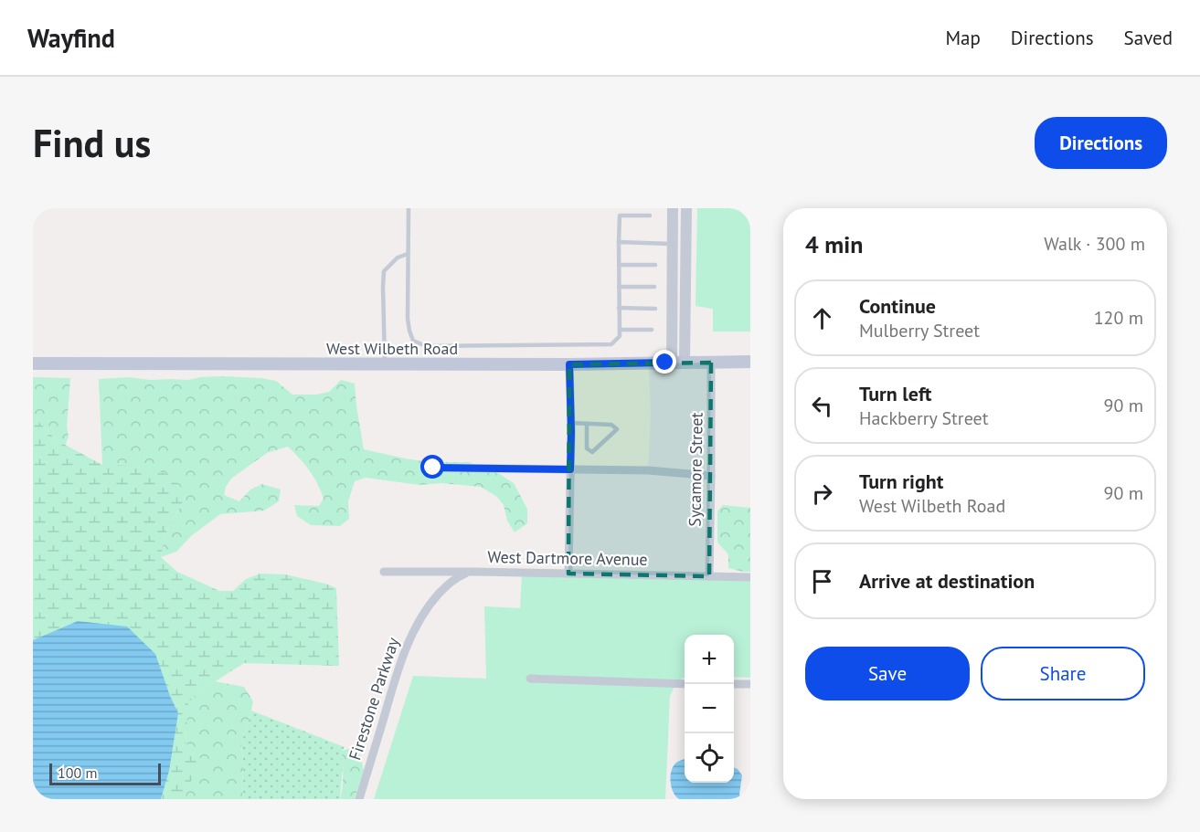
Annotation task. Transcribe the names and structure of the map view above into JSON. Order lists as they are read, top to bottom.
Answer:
{
  "streets": {
    "main road": ["West Wilbeth Road"],
    "street": ["Sycamore Street", "West Dartmore Avenue", "Firestone Parkway"]
  },
  "crossings": [
    ["West Wilbeth Road", "Sycamore Street"],
    ["Sycamore Street", "West Dartmore Avenue"],
    ["West Dartmore Avenue", "Firestone Parkway"]
  ],
  "scale_bar": "100 m",
  "page": {
    "header": "Wayfind",
    "nav": ["Map", "Directions", "Saved"],
    "buttons": [
      "Directions",
      ["Save", "Share"]
    ],
    "title": "Find us",
    "heading": ["4 min", "Walk · 300 m"],
    "list": [
      ["Continue", "Mulberry Street", "120 m"],
      ["Turn left", "Hackberry Street", "90 m"],
      ["Turn right", "West Wilbeth Road", "90 m"],
      "Arrive at destination"
    ],
    "map_buttons": ["+", "−"],
    "scale": "100 m"
  }
}
